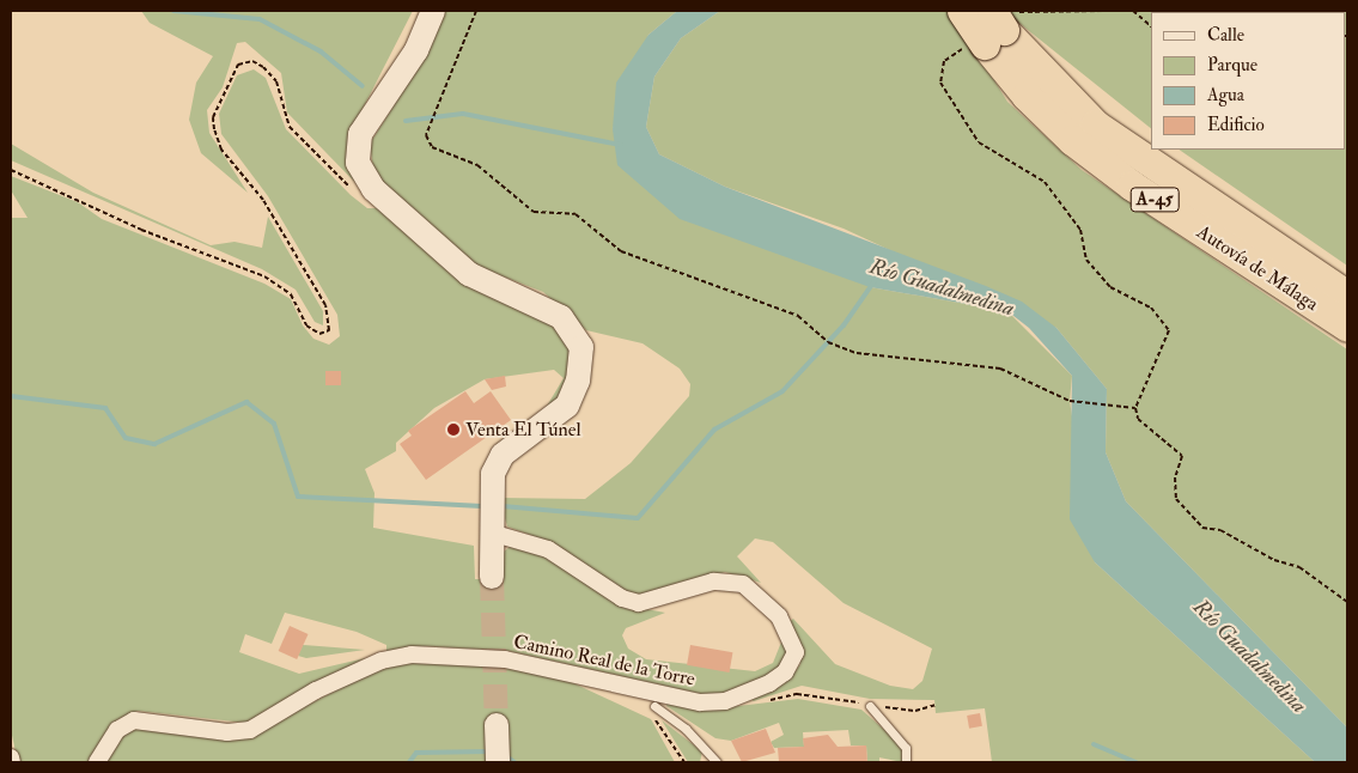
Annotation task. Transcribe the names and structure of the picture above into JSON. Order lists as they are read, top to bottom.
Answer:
{
  "streets": {
    "highway": ["A-45", "Autovía de Málaga"],
    "street": ["Camino Real de la Torre"]
  },
  "water": ["Río Guadalmedina"],
  "places": ["Venta El Túnel"],
  "legend": [
    "Calle",
    "Parque",
    "Agua",
    "Edificio"
  ]
}
